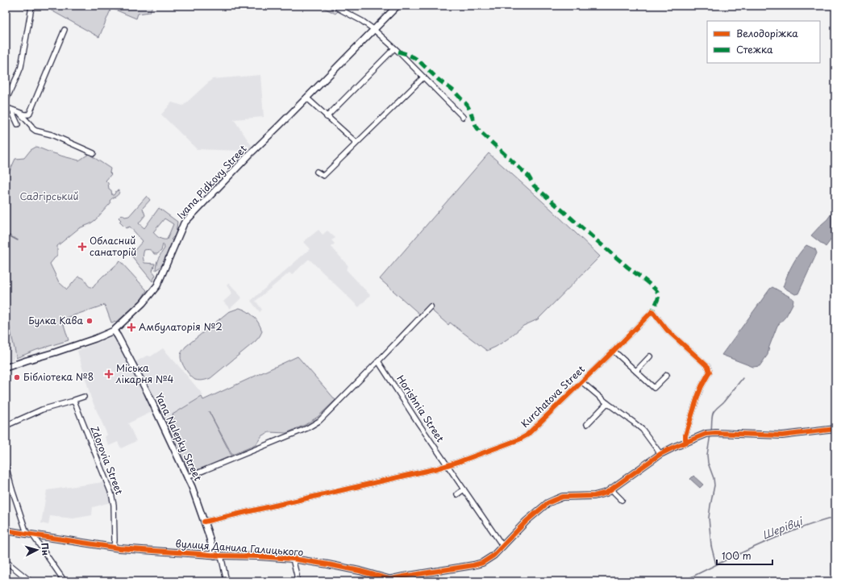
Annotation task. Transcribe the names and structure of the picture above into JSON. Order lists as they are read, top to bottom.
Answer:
{
  "streets": {
    "street": [
      "Ivana Pidkovy Street",
      "Kurchatova Street",
      "Horishnia Street",
      "Yana Nalepky Street",
      "Zdorovia Street",
      "вулиця Данила Галицького"
    ]
  },
  "crossings": [
    ["Ivana Pidkovy Street", "Yana Nalepky Street"],
    ["Kurchatova Street", "Horishnia Street"],
    ["Kurchatova Street", "Yana Nalepky Street"],
    ["Kurchatova Street", "вулиця Данила Галицького"],
    ["Horishnia Street", "вулиця Данила Галицького"],
    ["Yana Nalepky Street", "вулиця Данила Галицького"],
    ["Zdorovia Street", "вулиця Данила Галицького"]
  ],
  "water": ["Шерівці"],
  "parks": ["Садгірський"],
  "places": {
    "health": ["Обласний санаторій", "Амбулаторія №2", "Міська лікарня №4"],
    "other": ["Булка Кава", "Бібліотека №8"]
  },
  "legend": ["Велодоріжка", "Стежка"],
  "scale_bar": "100 m",
  "north": "right"
}
